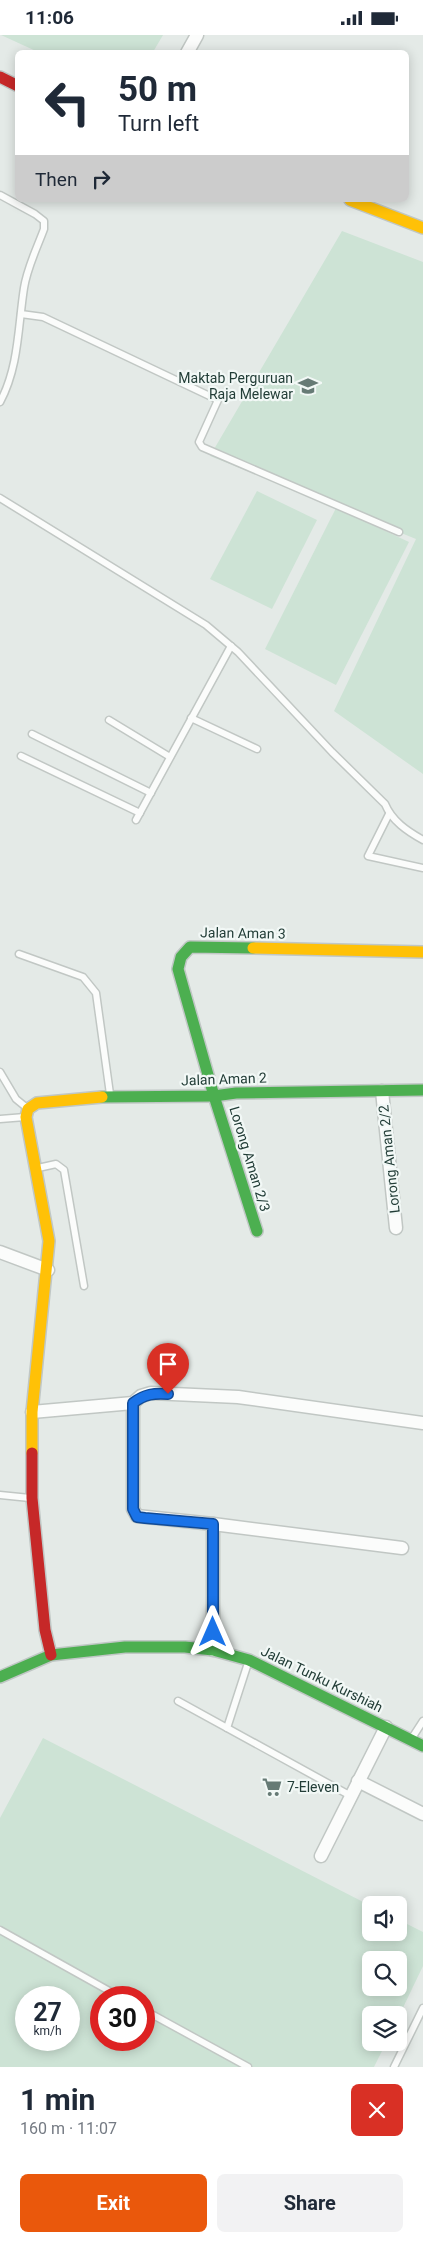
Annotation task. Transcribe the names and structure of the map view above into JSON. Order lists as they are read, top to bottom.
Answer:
{
  "streets": {
    "street": [
      "Jalan Aman 3",
      "Jalan Aman 2",
      "Lorong Aman 2/3",
      "Lorong Aman 2/2",
      "Jalan Tunku Kurshiah"
    ]
  },
  "crossings": [
    ["Jalan Aman 3", "Jalan Aman 2"],
    ["Jalan Aman 3", "Lorong Aman 2/3"],
    ["Jalan Aman 2", "Lorong Aman 2/3"],
    ["Jalan Aman 2", "Lorong Aman 2/2"]
  ],
  "places": {
    "school or university": ["Maktab Perguruan Raja Melewar"],
    "supermarket": ["7-Eleven"]
  },
  "page": {
    "status": "11:06",
    "turn": ["50 m", "Turn left"],
    "then": "Then",
    "speed": "27 km/h",
    "limit": "30",
    "heading": ["1 min", "160 m · 11:07"],
    "buttons": ["Exit", "Share"]
  }
}
